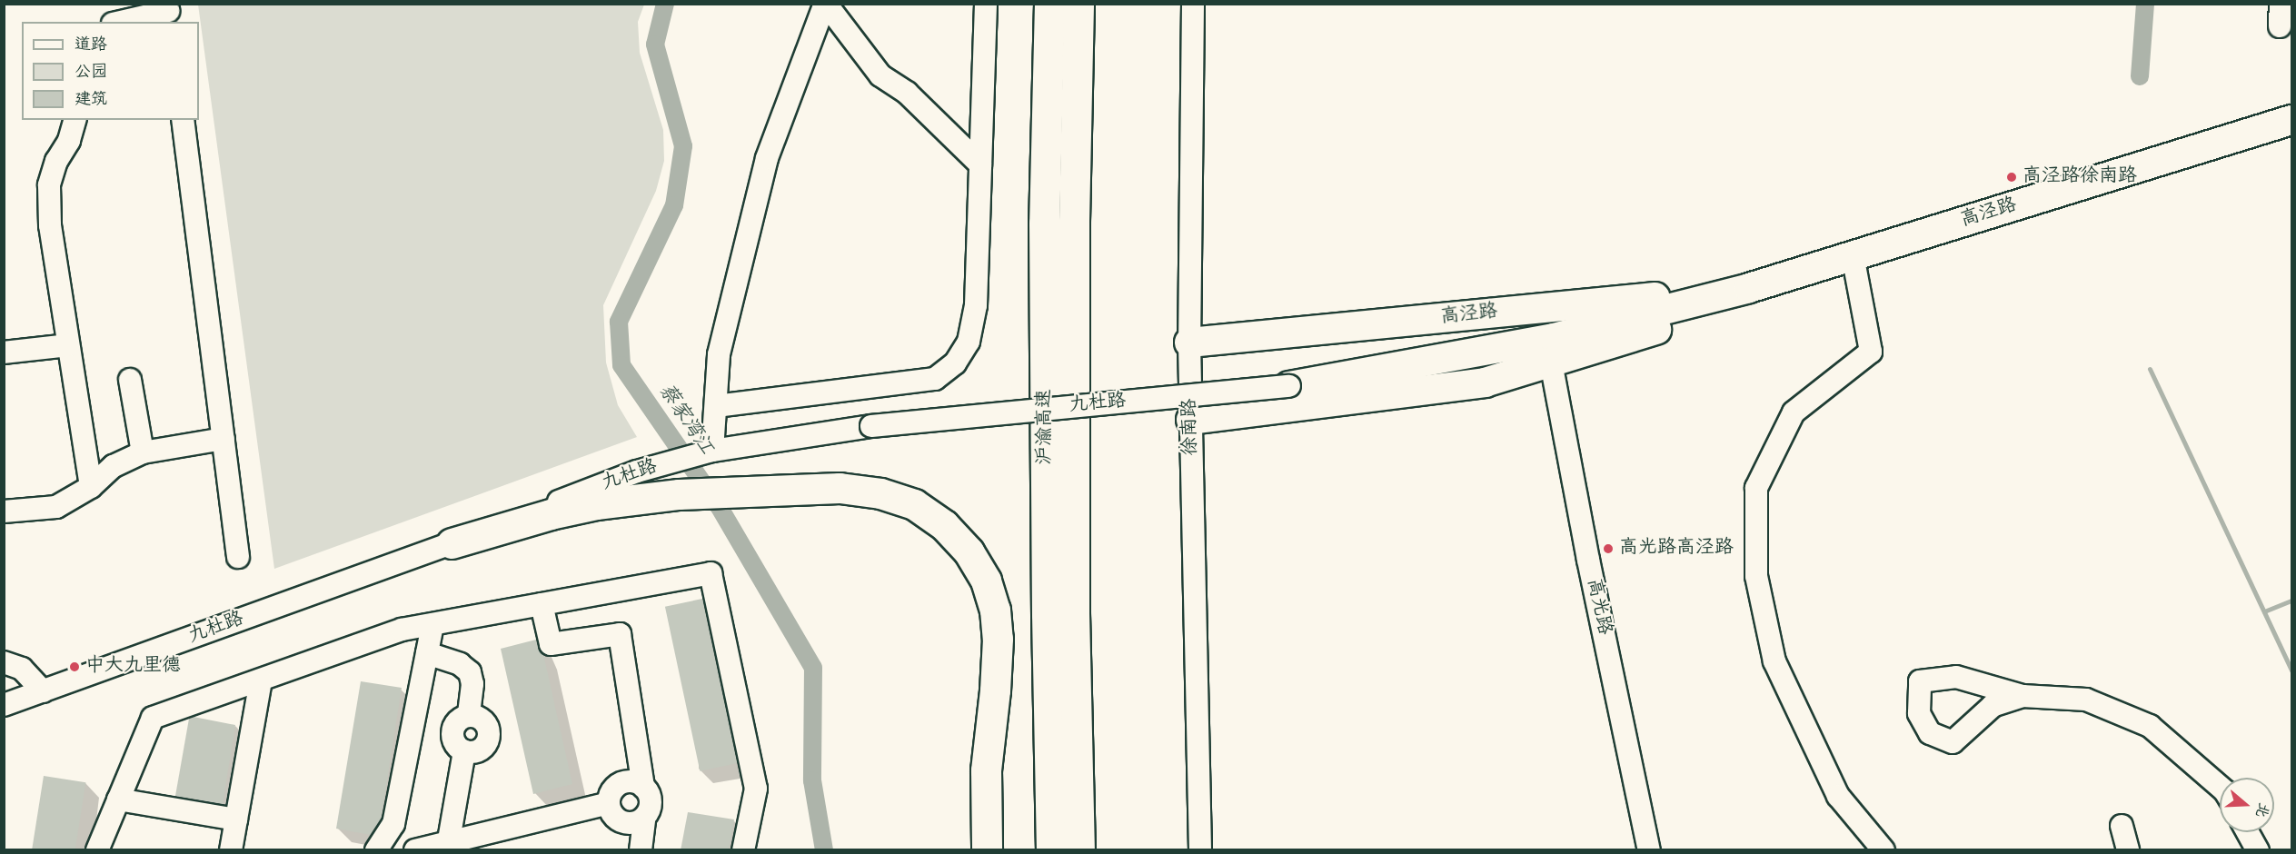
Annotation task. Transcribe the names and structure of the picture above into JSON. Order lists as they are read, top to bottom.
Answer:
{
  "streets": {
    "highway": ["沪渝高速"],
    "main road": ["高泾路"],
    "street": ["九杜路", "徐南路", "高光路"]
  },
  "crossings": [
    ["高泾路", "九杜路"],
    ["高泾路", "徐南路"],
    ["高泾路", "高光路"]
  ],
  "water": ["蔡家湾江"],
  "places": ["高泾路徐南路", "高光路高泾路", "中大九里德"],
  "legend": ["道路", "公园", "建筑"],
  "north": "right"
}
